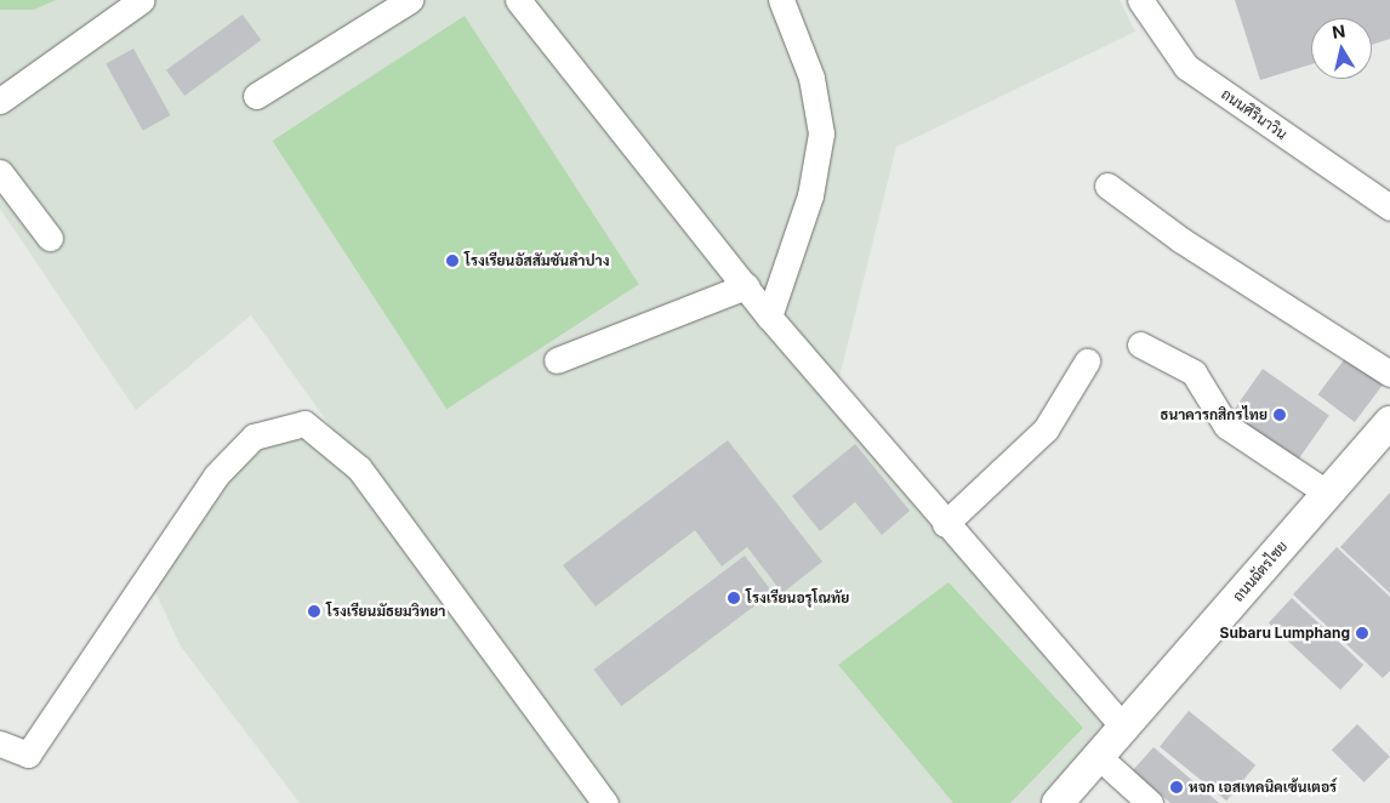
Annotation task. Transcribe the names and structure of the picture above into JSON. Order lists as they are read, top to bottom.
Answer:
{
  "streets": {
    "main road": ["ถนนฉัตรไชย"],
    "street": ["ถนนศิรินาวิน"]
  },
  "places": [
    "โรงเรียนอัสสัมชันลำปาง",
    "ธนาคารกสิกรไทย",
    "โรงเรียนอรุโณทัย",
    "โรงเรียนมัธยมวิทยา",
    "Subaru Lumphang",
    "หจก เอสเทคนิคเซ้นเตอร์"
  ],
  "north": "top"
}
